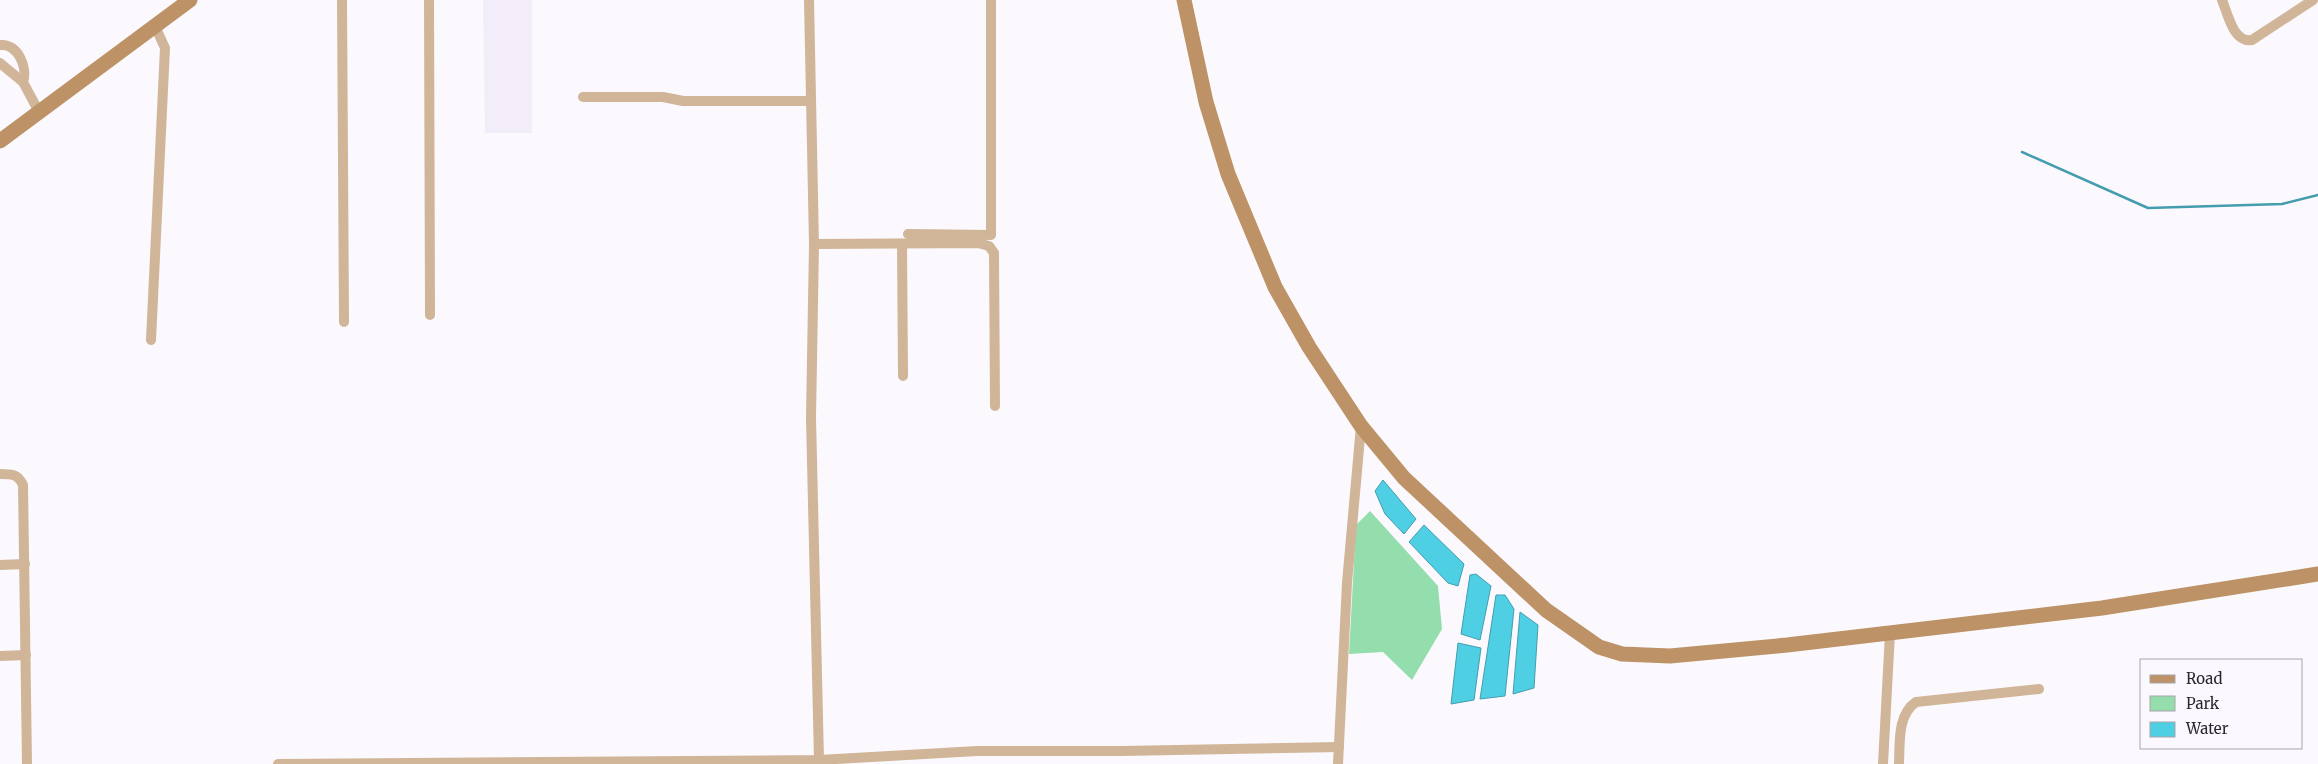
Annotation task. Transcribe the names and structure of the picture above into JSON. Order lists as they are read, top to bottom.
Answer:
{
  "legend": ["Road", "Park", "Water"]
}
